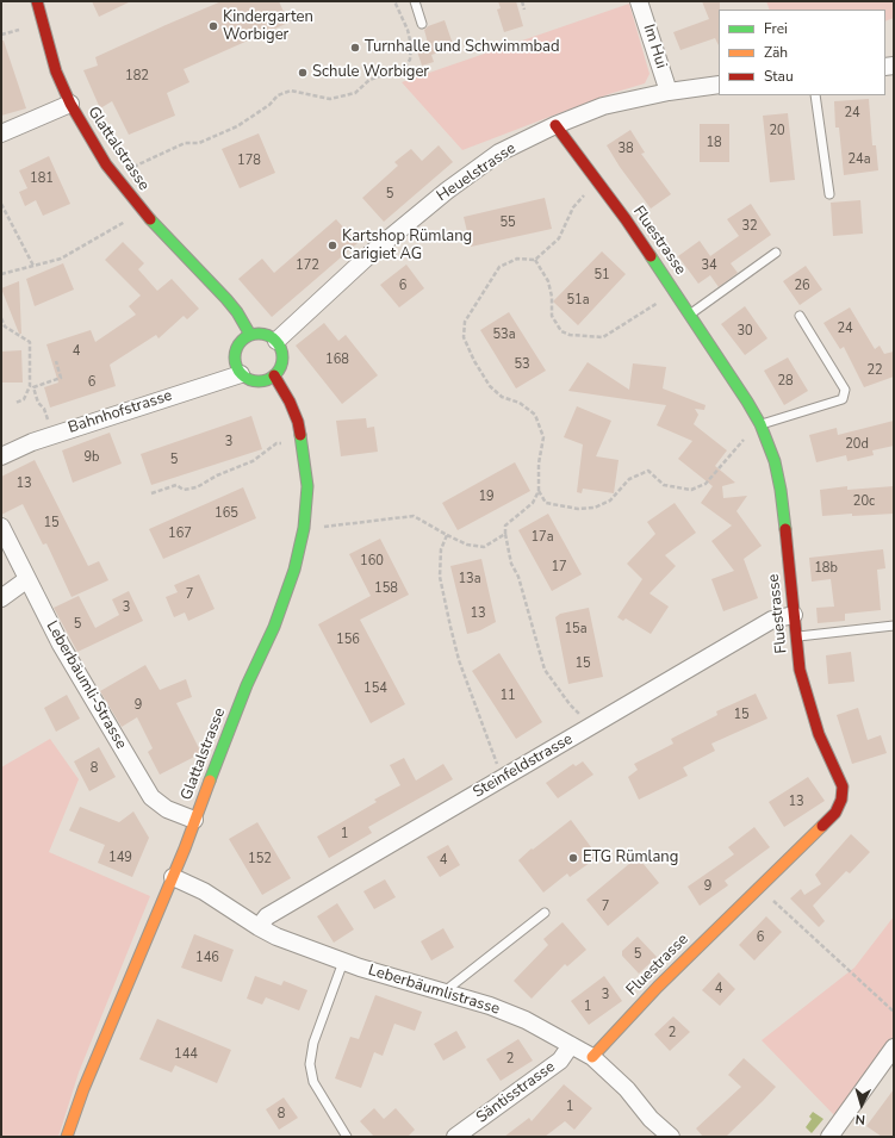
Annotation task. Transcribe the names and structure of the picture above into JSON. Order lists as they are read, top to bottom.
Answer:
{
  "streets": {
    "street": [
      "Im Hui",
      "Glattalstrasse",
      "Heuelstrasse",
      "Fluestrasse",
      "Bahnhofstrasse",
      "Leberbäumli-Strasse",
      "Steinfeldstrasse",
      "Leberbäumlistrasse",
      "Säntisstrasse"
    ]
  },
  "crossings": [
    ["Im Hui", "Heuelstrasse"],
    ["Glattalstrasse", "Heuelstrasse"],
    ["Glattalstrasse", "Bahnhofstrasse"],
    ["Glattalstrasse", "Leberbäumli-Strasse"],
    ["Glattalstrasse", "Leberbäumlistrasse"],
    ["Heuelstrasse", "Fluestrasse"],
    ["Heuelstrasse", "Bahnhofstrasse"],
    ["Fluestrasse", "Steinfeldstrasse"],
    ["Fluestrasse", "Leberbäumlistrasse"],
    ["Steinfeldstrasse", "Leberbäumlistrasse"],
    ["Leberbäumlistrasse", "Säntisstrasse"]
  ],
  "places": [
    "Kindergarten Worbiger",
    "Turnhalle und Schwimmbad",
    "Schule Worbiger",
    "Kartshop Rümlang Carigiet AG",
    "ETG Rümlang"
  ],
  "house_numbers": [
    "182",
    "24",
    "20",
    "18",
    "38",
    "24a",
    "178",
    "181",
    "5",
    "55",
    "32",
    "172",
    "34",
    "51",
    "6",
    "26",
    "51a",
    "24",
    "30",
    "53a",
    "4",
    "168",
    "53",
    "22",
    "28",
    "6",
    "3",
    "20d",
    "9b",
    "5",
    "13",
    "19",
    "20c",
    "165",
    "15",
    "167",
    "17a",
    "160",
    "17",
    "18b",
    "13a",
    "158",
    "7",
    "3",
    "13",
    "5",
    "15a",
    "156",
    "15",
    "154",
    "11",
    "9",
    "15",
    "8",
    "13",
    "1",
    "149",
    "152",
    "4",
    "9",
    "7",
    "6",
    "5",
    "146",
    "4",
    "3",
    "1",
    "2",
    "144",
    "2",
    "1",
    "8"
  ],
  "legend": ["Frei", "Zäh", "Stau"],
  "north": "bottom"
}
